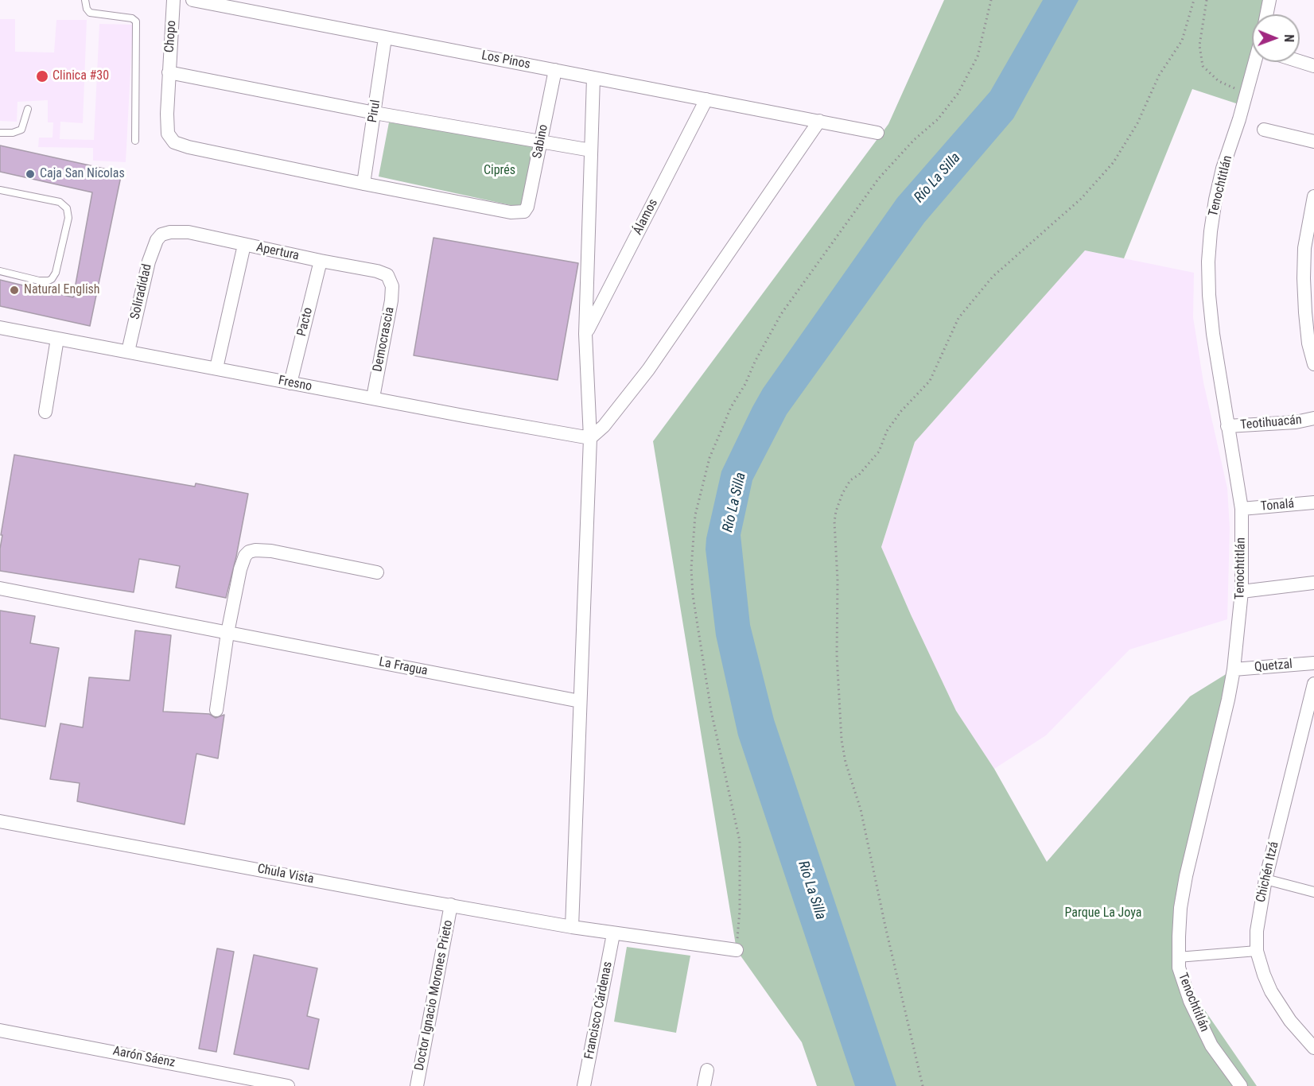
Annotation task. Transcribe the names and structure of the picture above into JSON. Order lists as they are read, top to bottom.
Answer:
{
  "streets": {
    "street": [
      "Chopo",
      "Los Pinos",
      "Pirul",
      "Sabino",
      "Tenochtitlán",
      "Álamos",
      "Apertura",
      "Soliradidad",
      "Pacto",
      "Democrascia",
      "Fresno",
      "Teotihuacán",
      "Tonalá",
      "Quetzal",
      "La Fragua",
      "Chichén Itzá",
      "Chula Vista",
      "Doctor Ignacio Morones Prieto",
      "Francisco Cárdenas",
      "Aarón Sáenz"
    ]
  },
  "crossings": [
    ["Los Pinos", "Pirul"],
    ["Los Pinos", "Sabino"],
    ["Los Pinos", "Álamos"],
    ["Pirul", "Sabino"],
    ["Tenochtitlán", "Teotihuacán"],
    ["Tenochtitlán", "Tonalá"],
    ["Tenochtitlán", "Quetzal"],
    ["Apertura", "Soliradidad"],
    ["Apertura", "Pacto"],
    ["Apertura", "Democrascia"],
    ["Soliradidad", "Fresno"],
    ["Pacto", "Fresno"],
    ["Democrascia", "Fresno"],
    ["Chula Vista", "Doctor Ignacio Morones Prieto"]
  ],
  "water": ["Río La Silla"],
  "parks": ["Ciprés", "Parque La Joya"],
  "places": ["Clinica #30", "Caja San Nicolas", "Natural English"],
  "north": "right"
}
